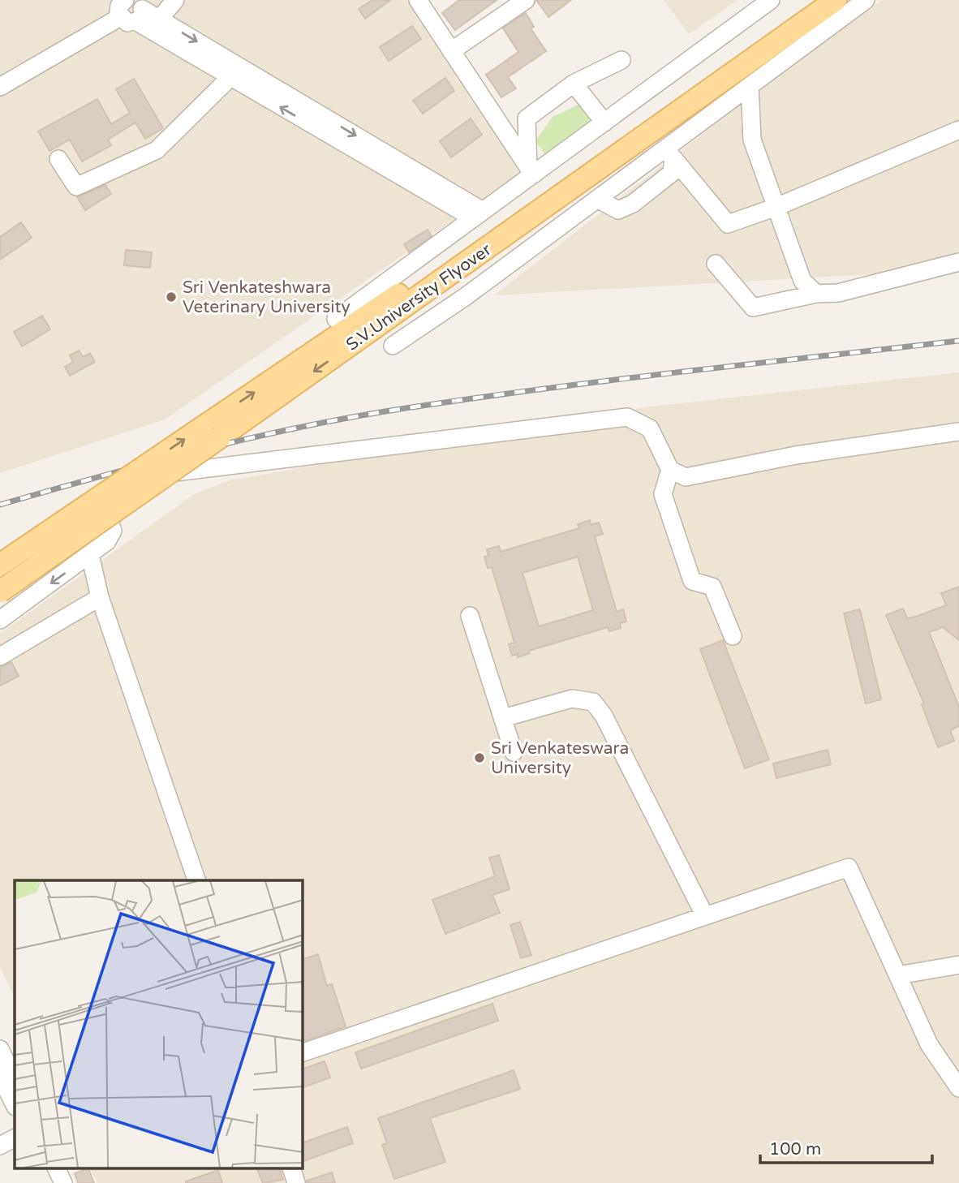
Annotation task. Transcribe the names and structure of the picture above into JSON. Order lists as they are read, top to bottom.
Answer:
{
  "streets": {
    "main road": ["S.V.University Flyover"]
  },
  "places": ["Sri Venkateshwara Veterinary University", "Sri Venkateswara University"],
  "scale_bar": "100 m"
}
